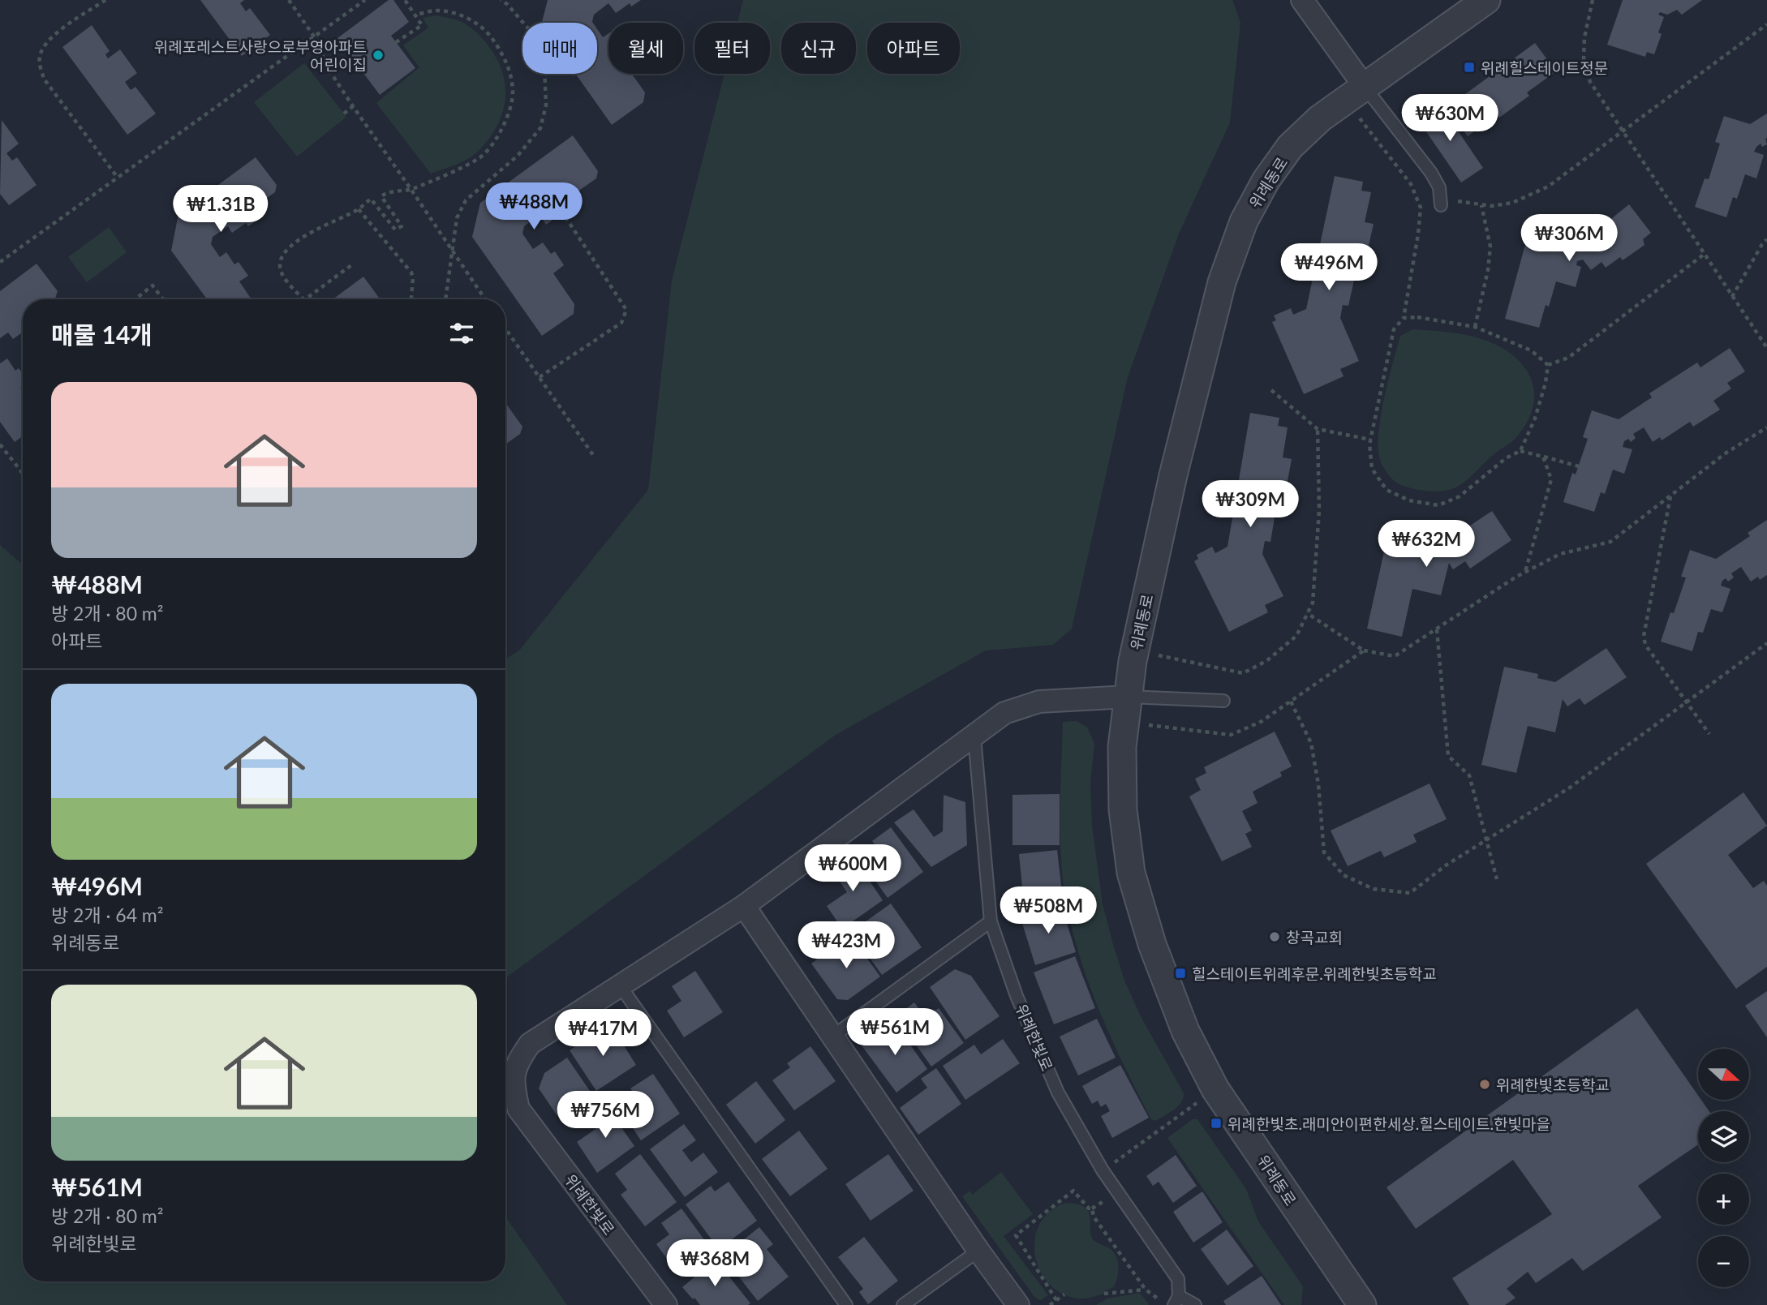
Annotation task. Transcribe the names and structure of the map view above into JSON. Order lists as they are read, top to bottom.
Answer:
{
  "streets": {
    "street": ["위례동로", "위례한빛로"]
  },
  "crossings": [
    ["위례동로", "위례한빛로"]
  ],
  "places": {
    "other": ["위례포레스트사랑으로부영아파트 어린이집", "창곡교회", "위례한빛초등학교"],
    "transit": ["위례힐스테이트정문", "힐스테이트위례후문.위례한빛초등학교", "위례한빛초.래미안이편한세상.힐스테이트.한빛마을"]
  },
  "north": "right",
  "page": {
    "chip": [
      "매매",
      "월세",
      "필터",
      "신규",
      "아파트"
    ],
    "price": [
      "₩630M",
      "₩488M",
      "₩1.31B",
      "₩306M",
      "₩496M",
      "₩309M",
      "₩632M",
      "₩600M",
      "₩508M",
      "₩423M",
      "₩561M",
      "₩417M",
      "₩756M",
      "₩368M"
    ],
    "heading": "매물 14개",
    "list": [
      {
        "name": "₩488M",
        "note": "방 2개 · 80 m² · 아파트"
      },
      {
        "name": "₩496M",
        "note": "방 2개 · 64 m² · 위례동로"
      },
      {
        "name": "₩561M",
        "note": "방 2개 · 80 m² · 위례한빛로"
      }
    ],
    "map_buttons": ["+", "−"]
  }
}
